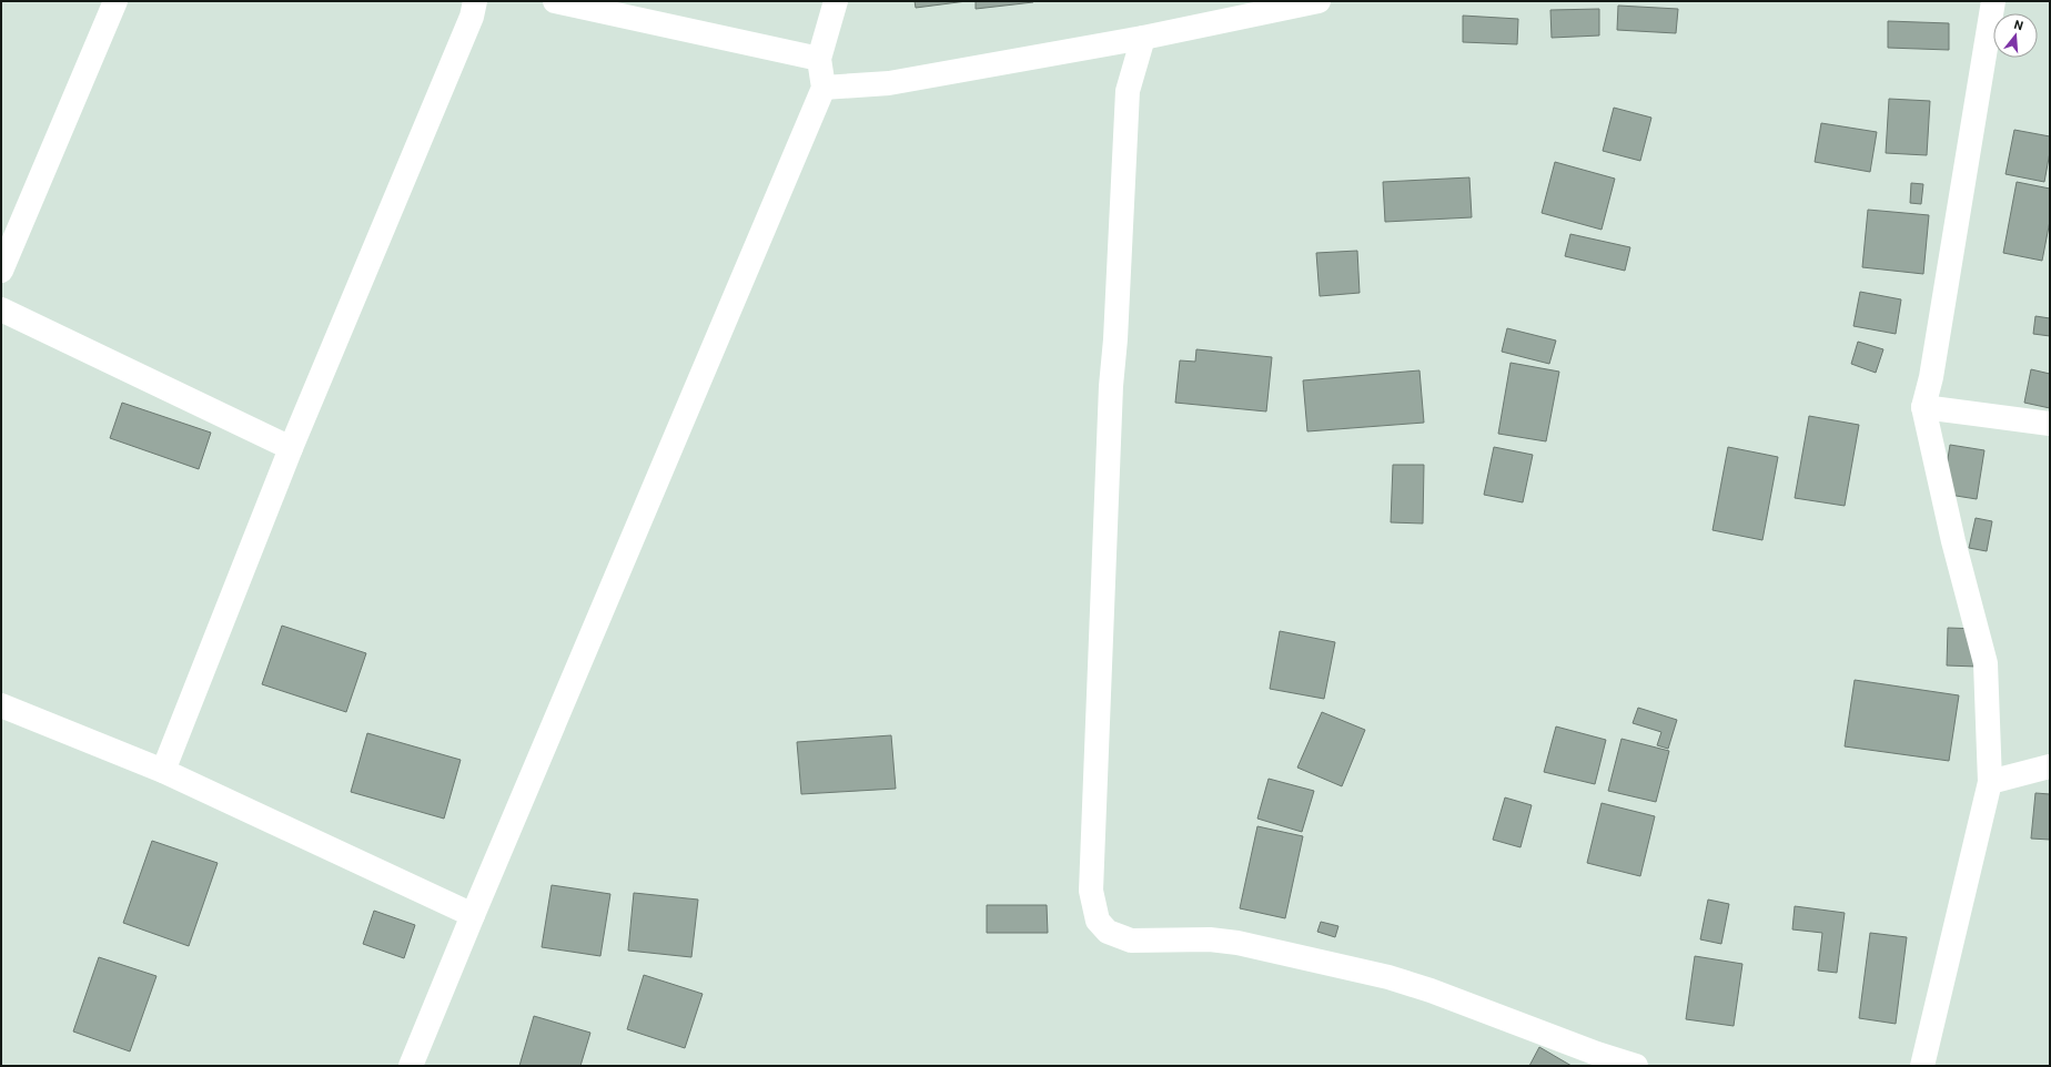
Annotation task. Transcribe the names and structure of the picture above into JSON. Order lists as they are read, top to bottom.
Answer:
{
  "north": "top"
}
